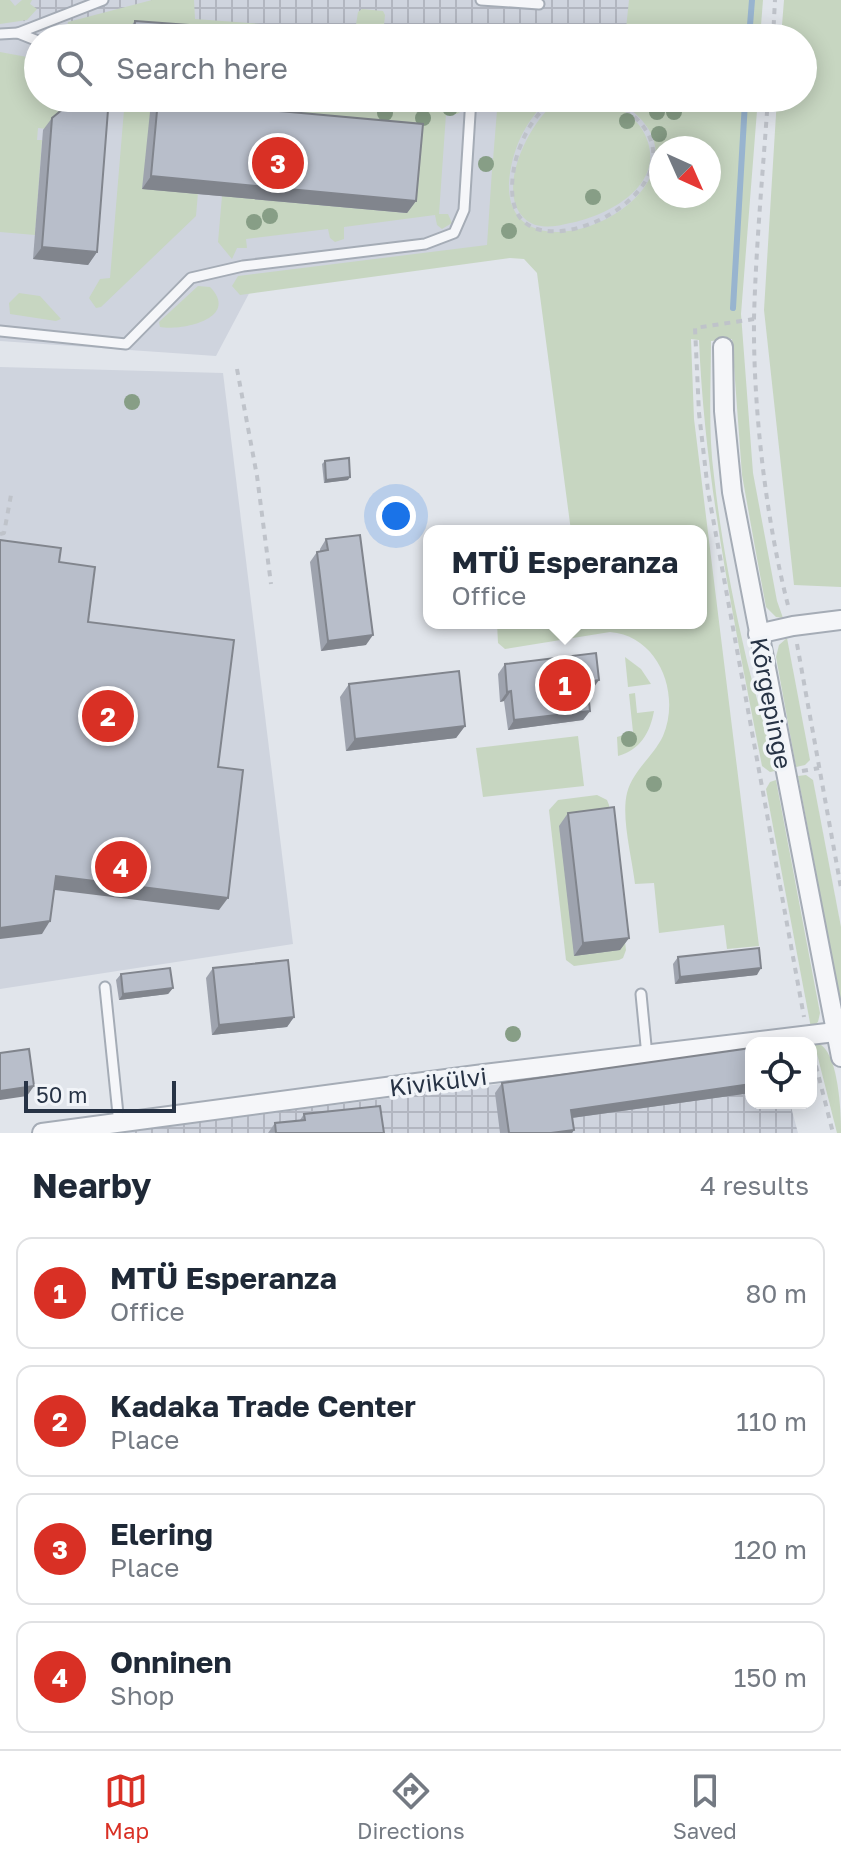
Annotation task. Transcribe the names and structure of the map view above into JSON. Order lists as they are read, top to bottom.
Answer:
{
  "streets": {
    "street": ["Kõrgepinge", "Kivikülvi"]
  },
  "crossings": [
    ["Kõrgepinge", "Kivikülvi"]
  ],
  "scale_bar": "50 m",
  "north": "bottom right",
  "page": {
    "search": "Search here",
    "pins": [
      "3",
      "1",
      "2",
      "4"
    ],
    "popup": ["MTÜ Esperanza", "Office"],
    "scale": "50 m",
    "heading": ["Nearby", "4 results"],
    "list": [
      {
        "mark": "1",
        "name": "MTÜ Esperanza",
        "note": "Office",
        "value": "80 m"
      },
      {
        "mark": "2",
        "name": "Kadaka Trade Center",
        "note": "Place",
        "value": "110 m"
      },
      {
        "mark": "3",
        "name": "Elering",
        "note": "Place",
        "value": "120 m"
      },
      {
        "mark": "4",
        "name": "Onninen",
        "note": "Shop",
        "value": "150 m"
      }
    ],
    "nav": ["Map", "Directions", "Saved"]
  }
}
